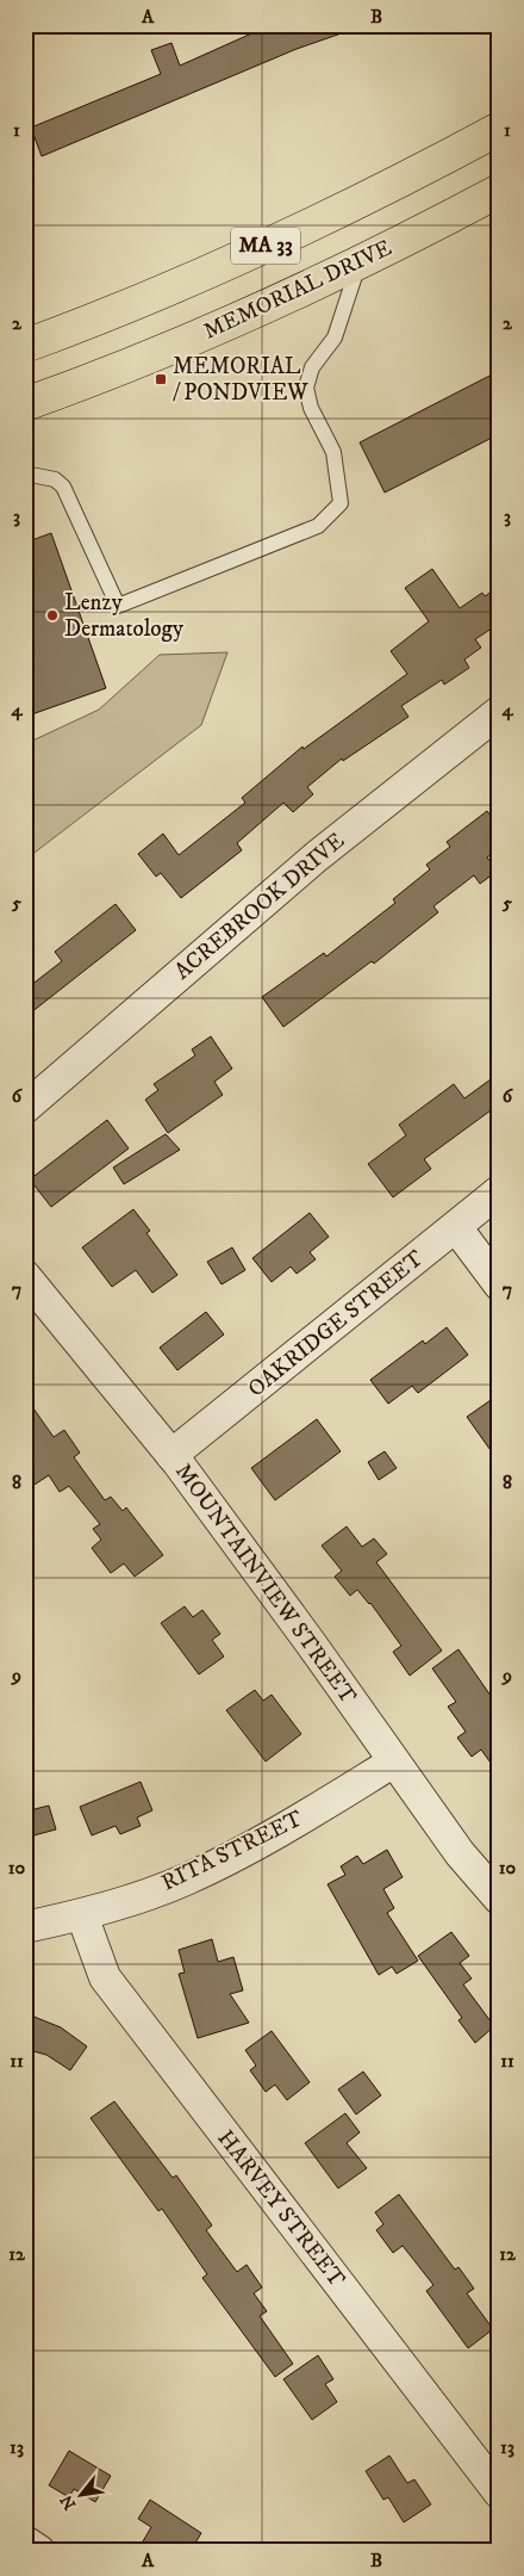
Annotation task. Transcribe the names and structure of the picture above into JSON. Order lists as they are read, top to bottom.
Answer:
{
  "streets": {
    "main road": ["MA 33", "MEMORIAL DRIVE"],
    "street": [
      "ACREBROOK DRIVE",
      "OAKRIDGE STREET",
      "MOUNTAINVIEW STREET",
      "RITA STREET",
      "HARVEY STREET"
    ]
  },
  "crossings": [
    ["OAKRIDGE STREET", "MOUNTAINVIEW STREET"],
    ["MOUNTAINVIEW STREET", "RITA STREET"],
    ["RITA STREET", "HARVEY STREET"]
  ],
  "places": {
    "transit": ["MEMORIAL / PONDVIEW"],
    "other": ["Lenzy Dermatology"]
  },
  "north": "bottom left",
  "grid": {
    "columns": ["A", "B"],
    "rows": [
      "1",
      "2",
      "3",
      "4",
      "5",
      "6",
      "7",
      "8",
      "9",
      "10",
      "11",
      "12",
      "13"
    ]
  }
}
